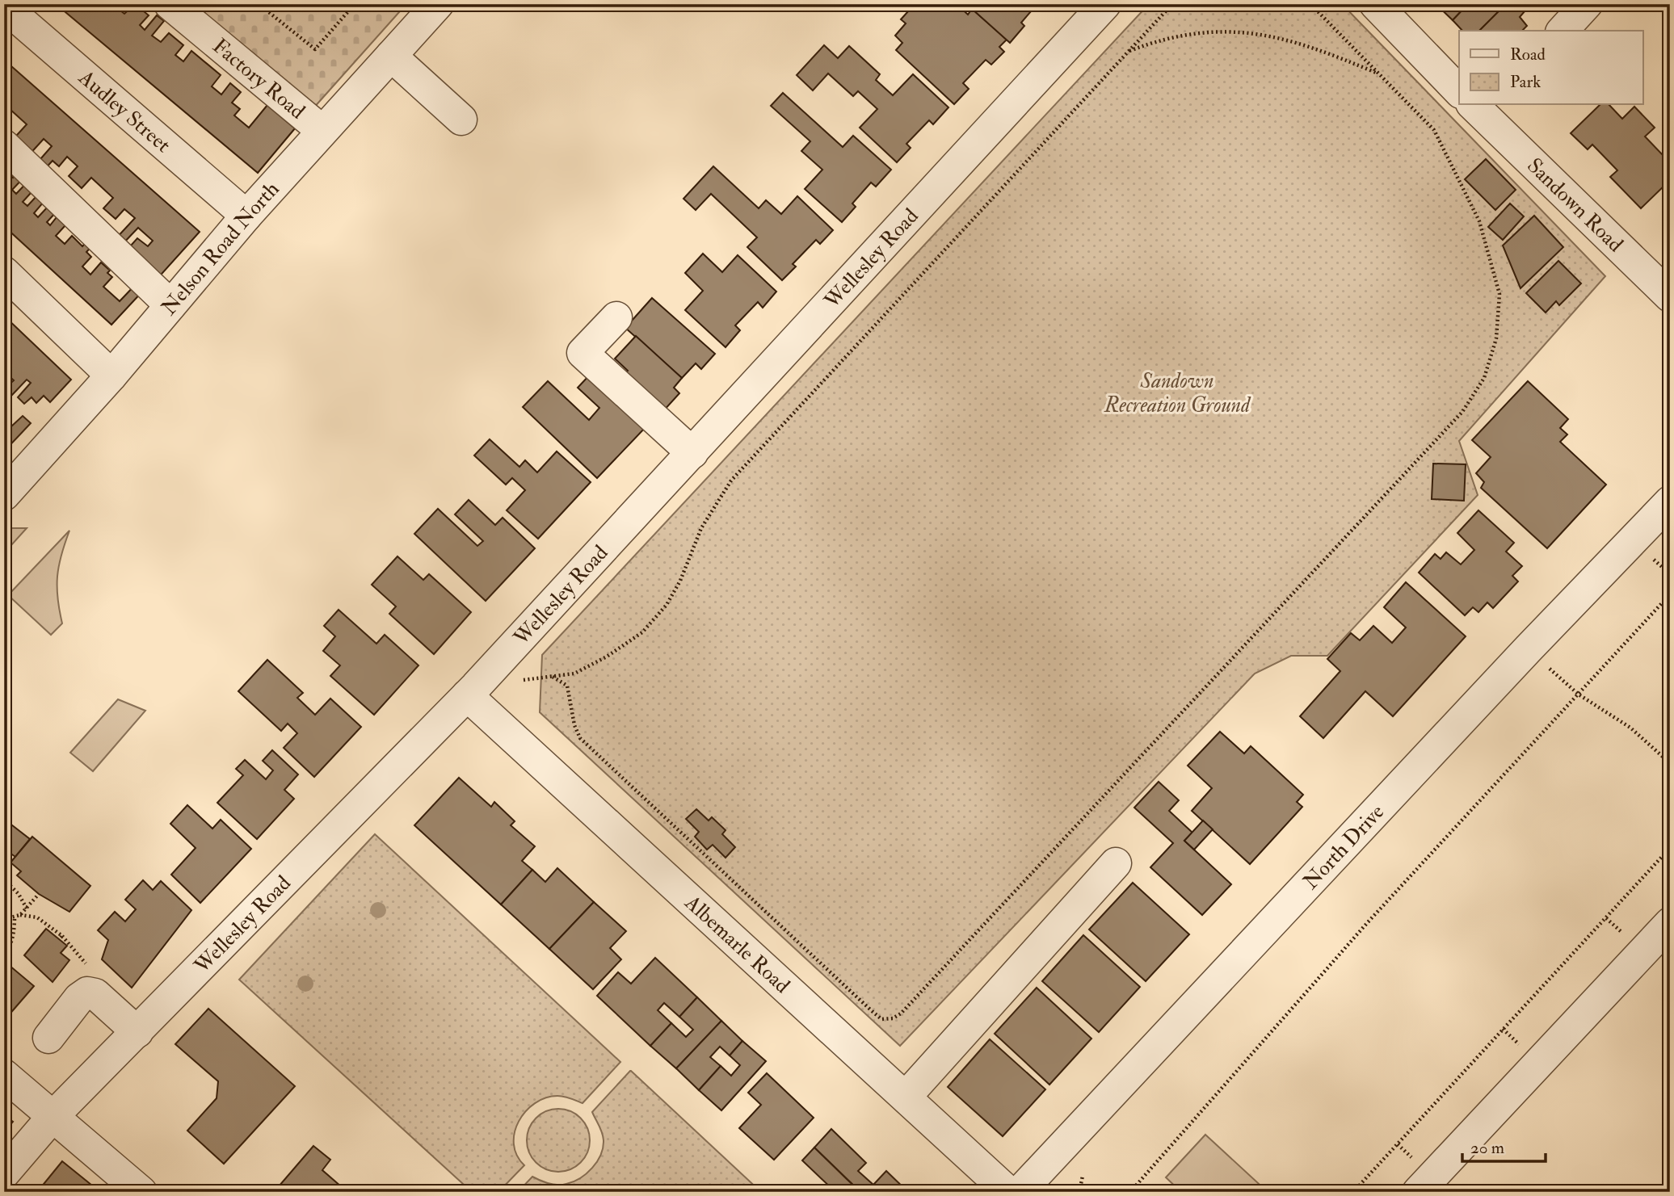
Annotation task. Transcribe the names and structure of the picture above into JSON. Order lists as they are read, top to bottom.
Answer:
{
  "streets": {
    "street": [
      "Factory Road",
      "Audley Street",
      "Sandown Road",
      "Nelson Road North",
      "Wellesley Road",
      "North Drive",
      "Albemarle Road"
    ]
  },
  "crossings": [
    ["Factory Road", "Nelson Road North"],
    ["Audley Street", "Nelson Road North"],
    ["Wellesley Road", "Albemarle Road"]
  ],
  "parks": ["Sandown Recreation Ground"],
  "legend": ["Road", "Park"],
  "scale_bar": "20 m"
}
